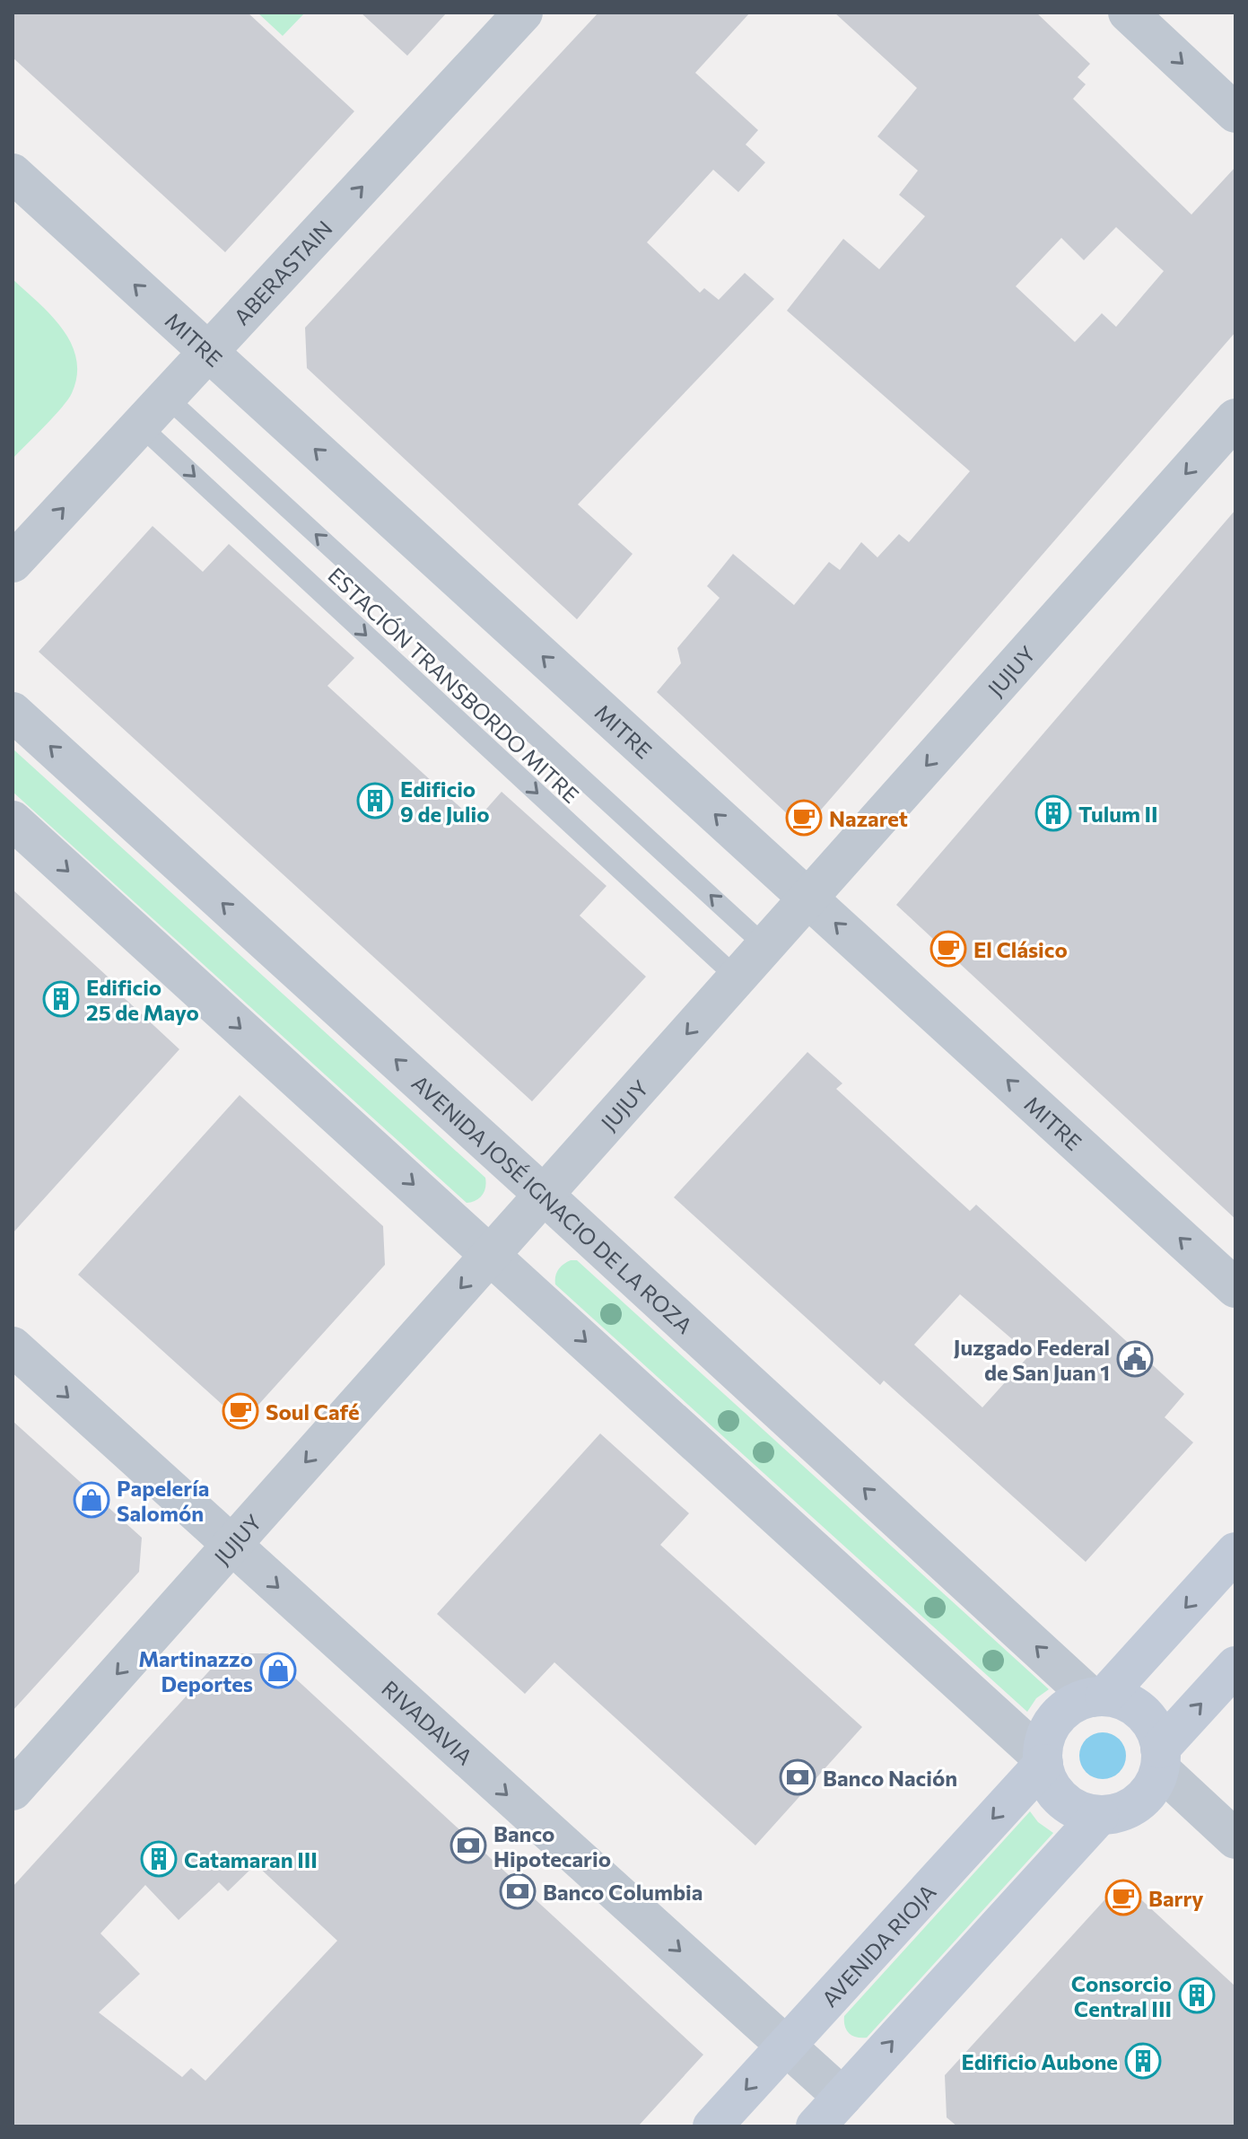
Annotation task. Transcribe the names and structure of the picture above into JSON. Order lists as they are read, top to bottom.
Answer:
{
  "streets": {
    "main road": ["AVENIDA RIOJA"],
    "street": [
      "ABERASTAIN",
      "MITRE",
      "JUJUY",
      "AVENIDA JOSÉ IGNACIO DE LA ROZA",
      "RIVADAVIA"
    ],
    "lane": ["ESTACIÓN TRANSBORDO MITRE"]
  },
  "crossings": [
    ["ABERASTAIN", "MITRE"],
    ["ABERASTAIN", "ESTACIÓN TRANSBORDO MITRE"],
    ["MITRE", "JUJUY"],
    ["JUJUY", "ESTACIÓN TRANSBORDO MITRE"],
    ["JUJUY", "AVENIDA JOSÉ IGNACIO DE LA ROZA"],
    ["JUJUY", "RIVADAVIA"],
    ["AVENIDA JOSÉ IGNACIO DE LA ROZA", "AVENIDA RIOJA"],
    ["RIVADAVIA", "AVENIDA RIOJA"]
  ],
  "one_way": [
    "ABERASTAIN",
    "MITRE",
    "JUJUY",
    "RIVADAVIA"
  ],
  "places": {
    "building": [
      "Edificio 9 de Julio",
      "Tulum II",
      "Edificio 25 de Mayo",
      "Catamaran III",
      "Consorcio Central III",
      "Edificio Aubone"
    ],
    "cafe": [
      "Nazaret",
      "El Clásico",
      "Soul Café",
      "Barry"
    ],
    "public building": ["Juzgado Federal de San Juan 1"],
    "shop": ["Papelería Salomón", "Martinazzo Deportes"],
    "bank": ["Banco Nación", "Banco Hipotecario", "Banco Columbia"]
  }
}
